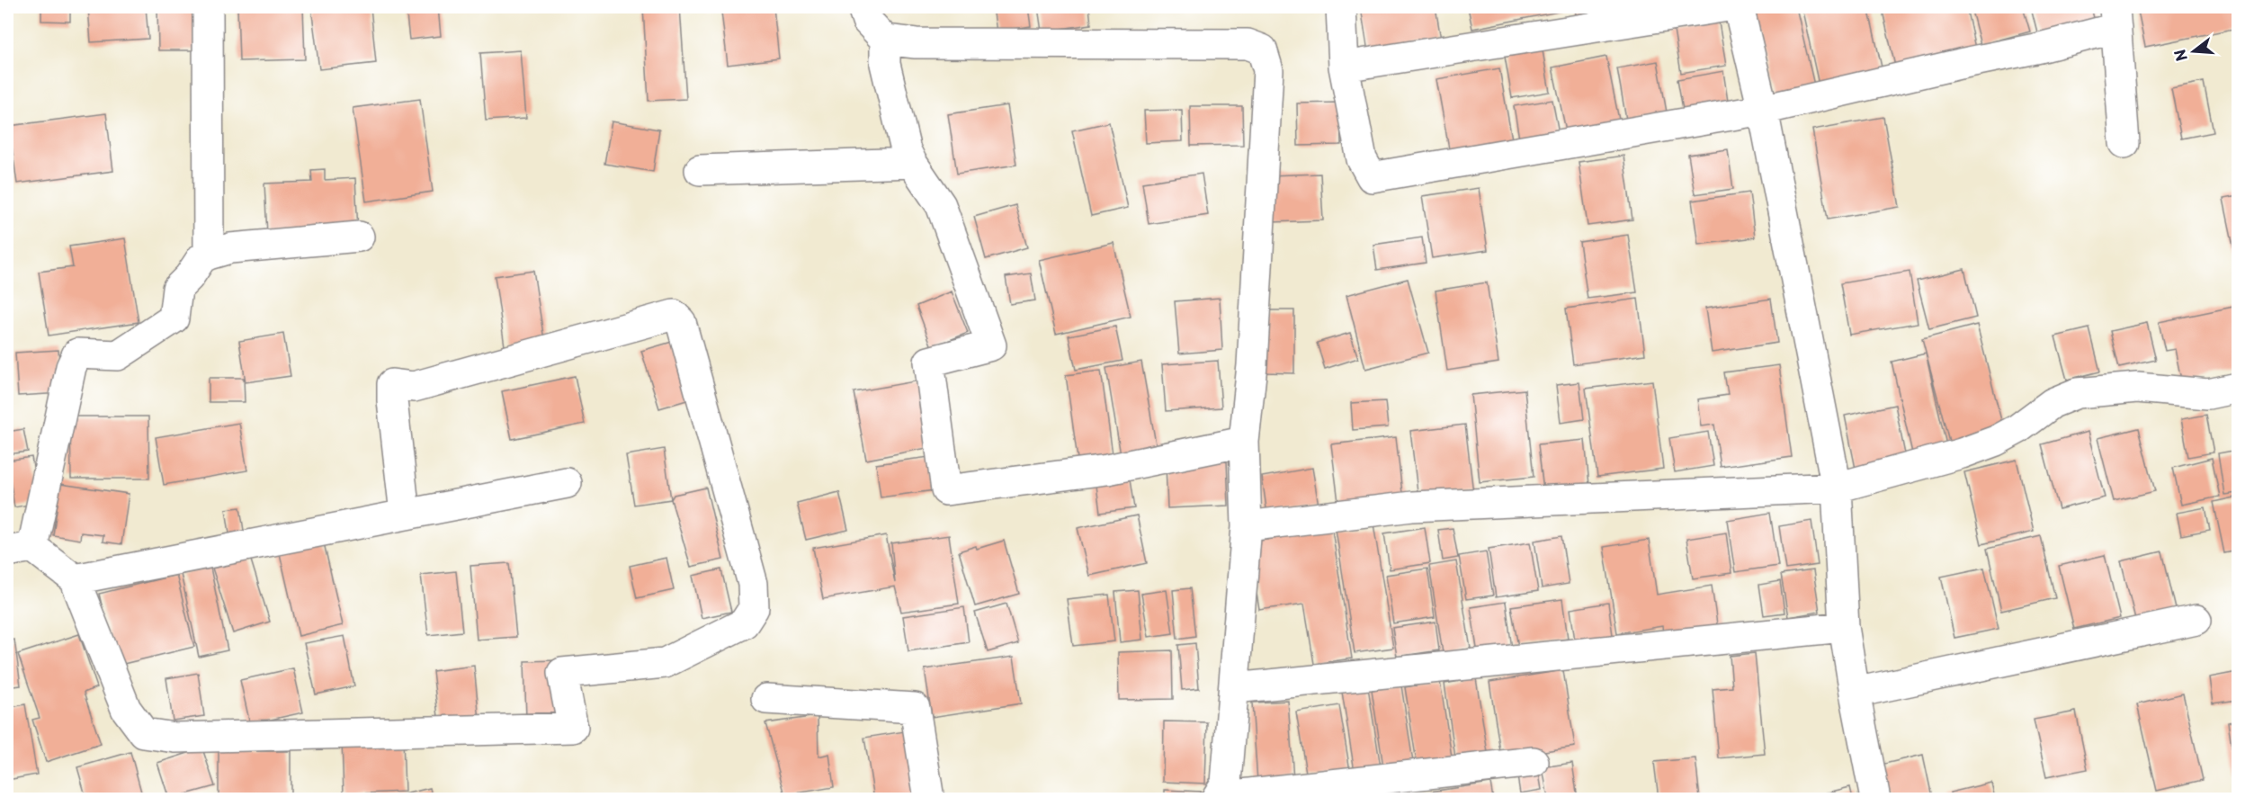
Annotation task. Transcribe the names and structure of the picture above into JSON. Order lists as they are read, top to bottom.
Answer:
{
  "north": "left"
}
